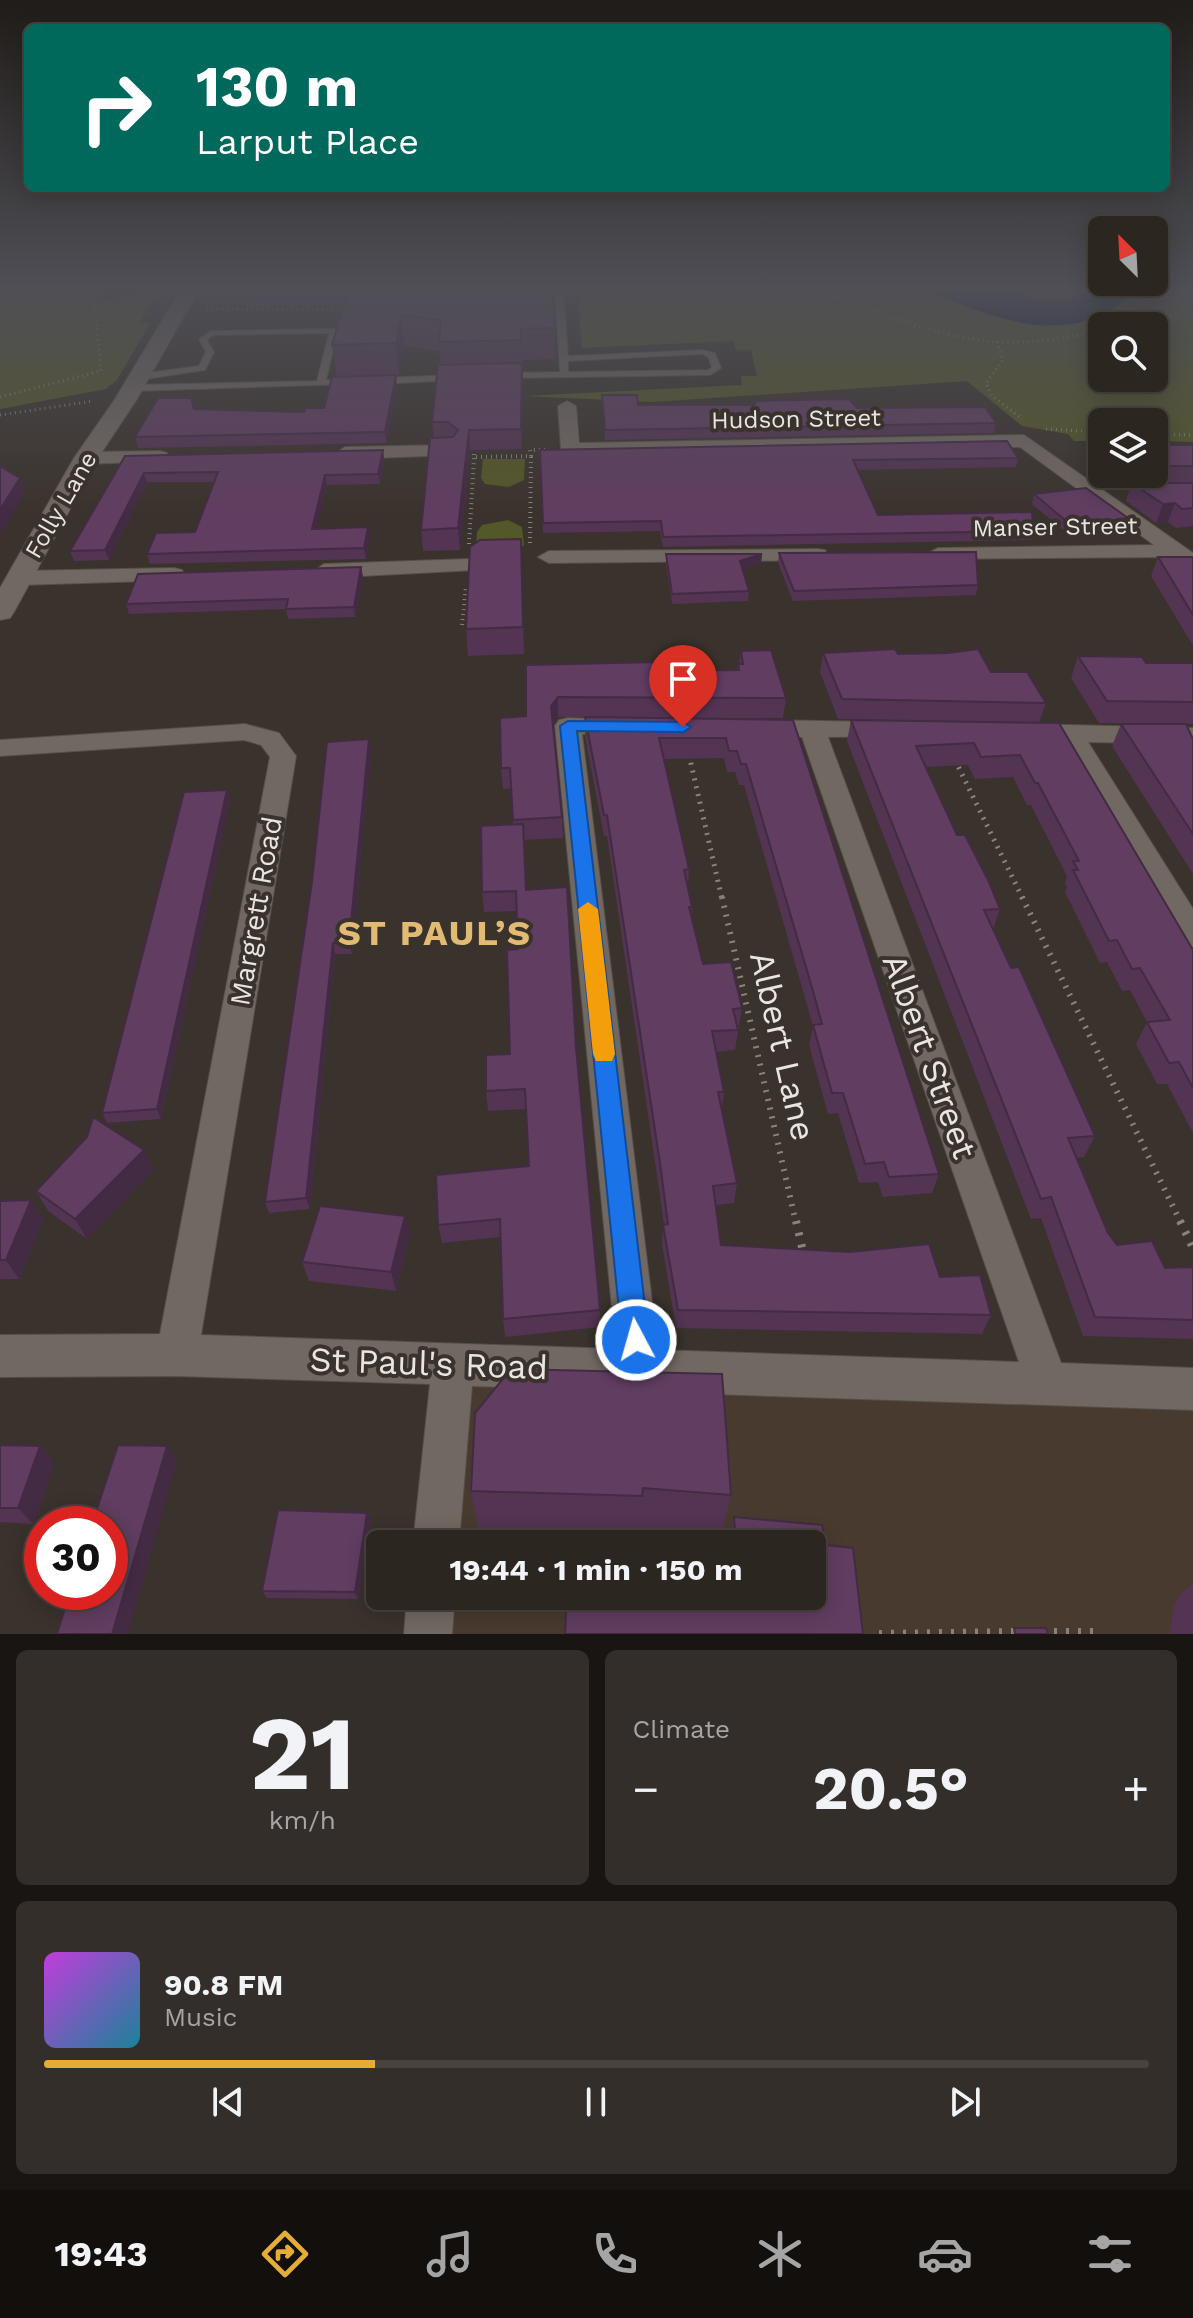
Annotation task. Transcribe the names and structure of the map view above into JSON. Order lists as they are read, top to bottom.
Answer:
{
  "streets": {
    "street": [
      "Hudson Street",
      "Folly Lane",
      "Manser Street",
      "Margrett Road",
      "Albert Street",
      "St Paul's Road"
    ],
    "path": ["Albert Lane"]
  },
  "crossings": [
    ["Margrett Road", "St Paul's Road"],
    ["Albert Street", "St Paul's Road"]
  ],
  "districts": ["ST PAUL’S"],
  "north": "top left",
  "page": {
    "turn": ["130 m", "Larput Place"],
    "limit": "30",
    "trip": "19:44 · 1 min · 150 m",
    "tile": [
      ["21", "km/h"],
      "Climate"
    ],
    "heat": ["−", "20.5°", "+"],
    "song": ["90.8 FM", "Music"],
    "tabs": "19:43"
  }
}
